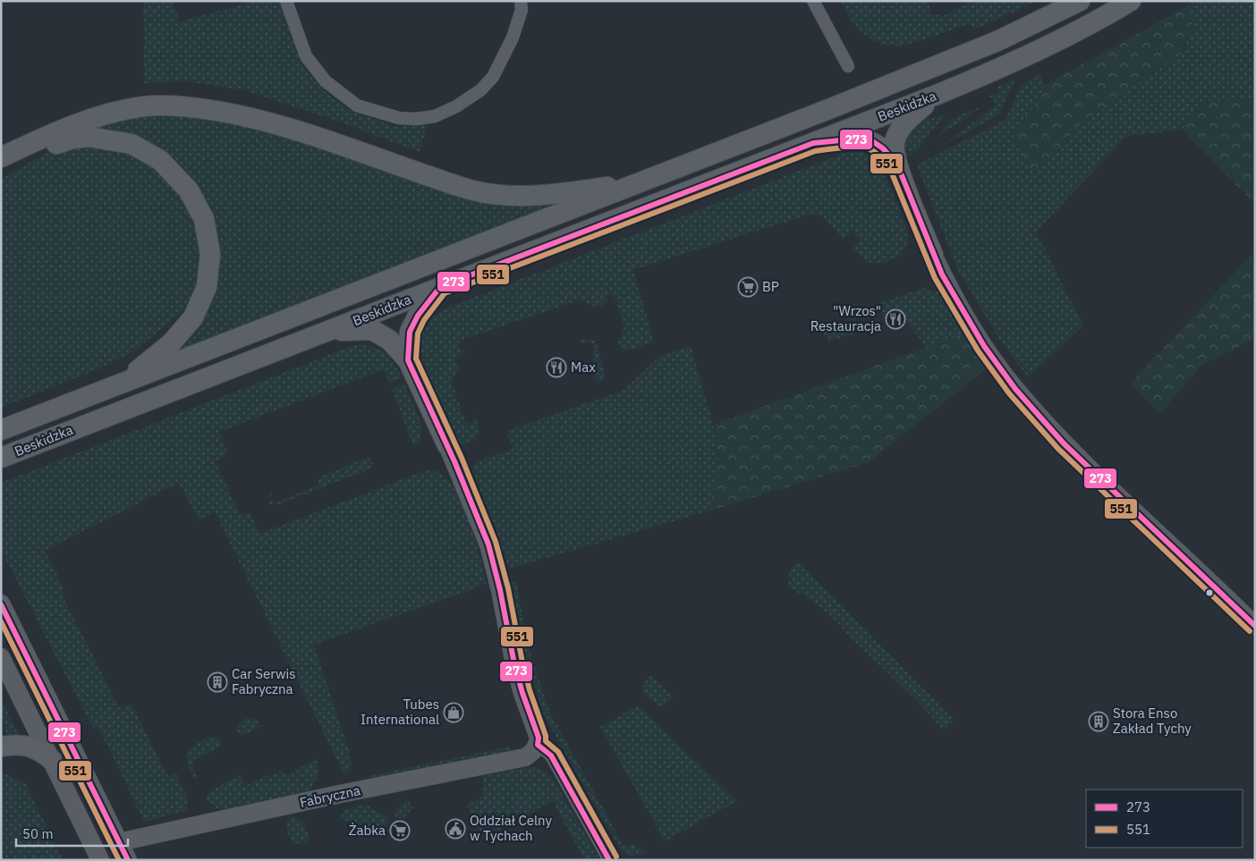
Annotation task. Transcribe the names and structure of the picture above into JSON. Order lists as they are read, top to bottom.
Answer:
{
  "streets": {
    "main road": ["Beskidzka", "Fabryczna"]
  },
  "places": {
    "supermarket": ["BP", "Żabka"],
    "restaurant": ["\"Wrzos\" Restauracja", "Max"],
    "building": ["Car Serwis Fabryczna", "Stora Enso Zakład Tychy"],
    "shop": ["Tubes International"],
    "public building": ["Oddział Celny w Tychach"]
  },
  "lines": ["transit line 273", "transit line 551"],
  "legend": ["273", "551"],
  "scale_bar": "50 m"
}
